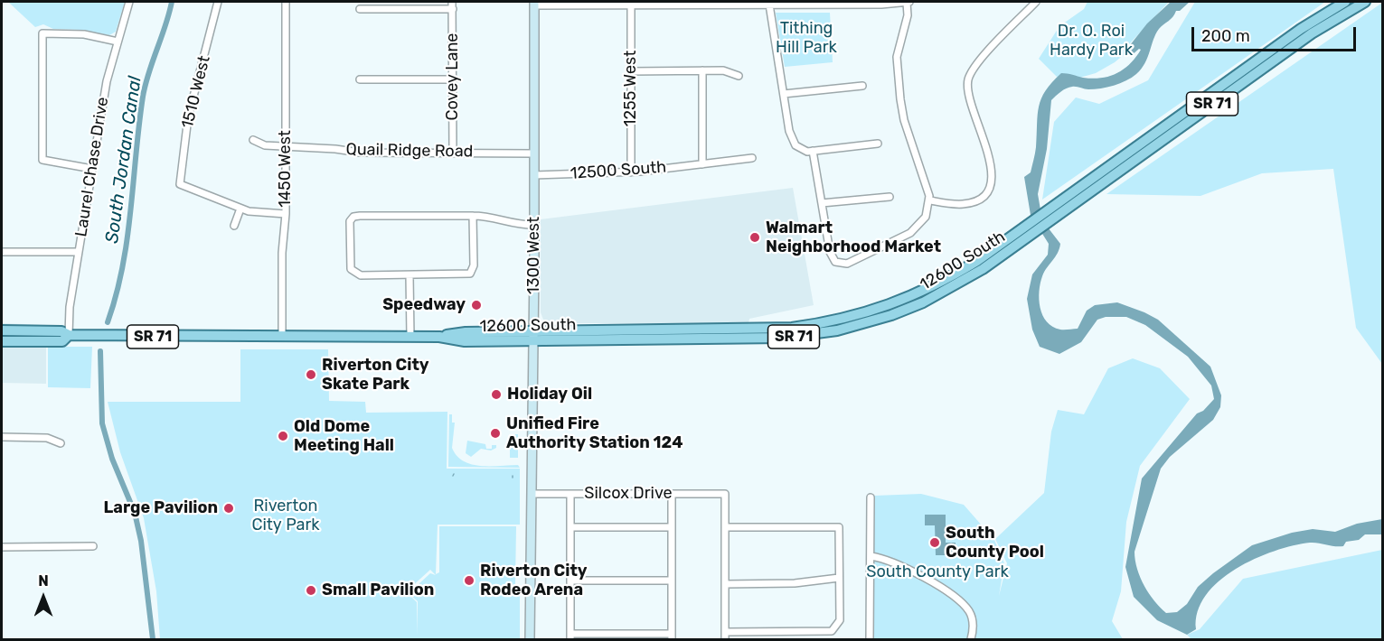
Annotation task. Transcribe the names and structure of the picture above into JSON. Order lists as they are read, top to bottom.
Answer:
{
  "streets": {
    "main road": ["SR 71", "12600 South"],
    "street": [
      "Covey Lane",
      "1255 West",
      "1510 West",
      "Quail Ridge Road",
      "Laurel Chase Drive",
      "1450 West",
      "12500 South",
      "1300 West",
      "Silcox Drive"
    ]
  },
  "crossings": [
    ["Covey Lane", "Quail Ridge Road"],
    ["1255 West", "12500 South"],
    ["Quail Ridge Road", "1450 West"],
    ["Quail Ridge Road", "1300 West"],
    ["Laurel Chase Drive", "12600 South"],
    ["1450 West", "12600 South"],
    ["12500 South", "1300 West"],
    ["1300 West", "12600 South"],
    ["1300 West", "Silcox Drive"]
  ],
  "water": ["South Jordan Canal"],
  "parks": [
    "Tithing Hill Park",
    "Dr. O. Roi Hardy Park",
    "Riverton City Park",
    "South County Park"
  ],
  "places": [
    "Walmart Neighborhood Market",
    "Speedway",
    "Riverton City Skate Park",
    "Holiday Oil",
    "Unified Fire Authority Station 124",
    "Old Dome Meeting Hall",
    "Large Pavilion",
    "South County Pool",
    "Riverton City Rodeo Arena",
    "Small Pavilion"
  ],
  "scale_bar": "200 m",
  "north": "top"
}
